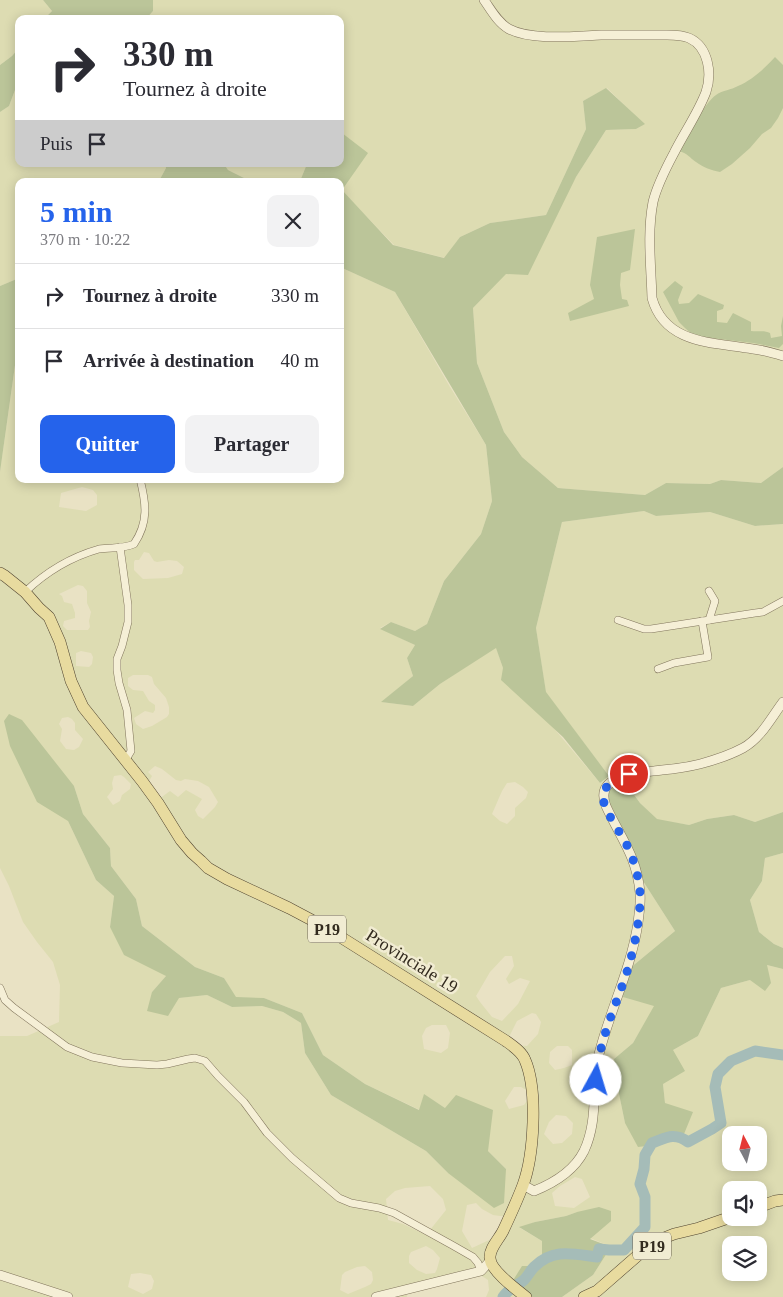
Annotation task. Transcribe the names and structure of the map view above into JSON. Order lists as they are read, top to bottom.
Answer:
{
  "streets": {
    "main road": ["P19", "Provinciale 19"]
  },
  "north": "top",
  "page": {
    "turn": ["330 m", "Tournez à droite"],
    "then": "Puis",
    "heading": ["5 min", "370 m · 10:22"],
    "list": [
      {
        "name": "Tournez à droite",
        "value": "330 m"
      },
      {
        "name": "Arrivée à destination",
        "value": "40 m"
      }
    ],
    "buttons": ["Quitter", "Partager"]
  }
}
